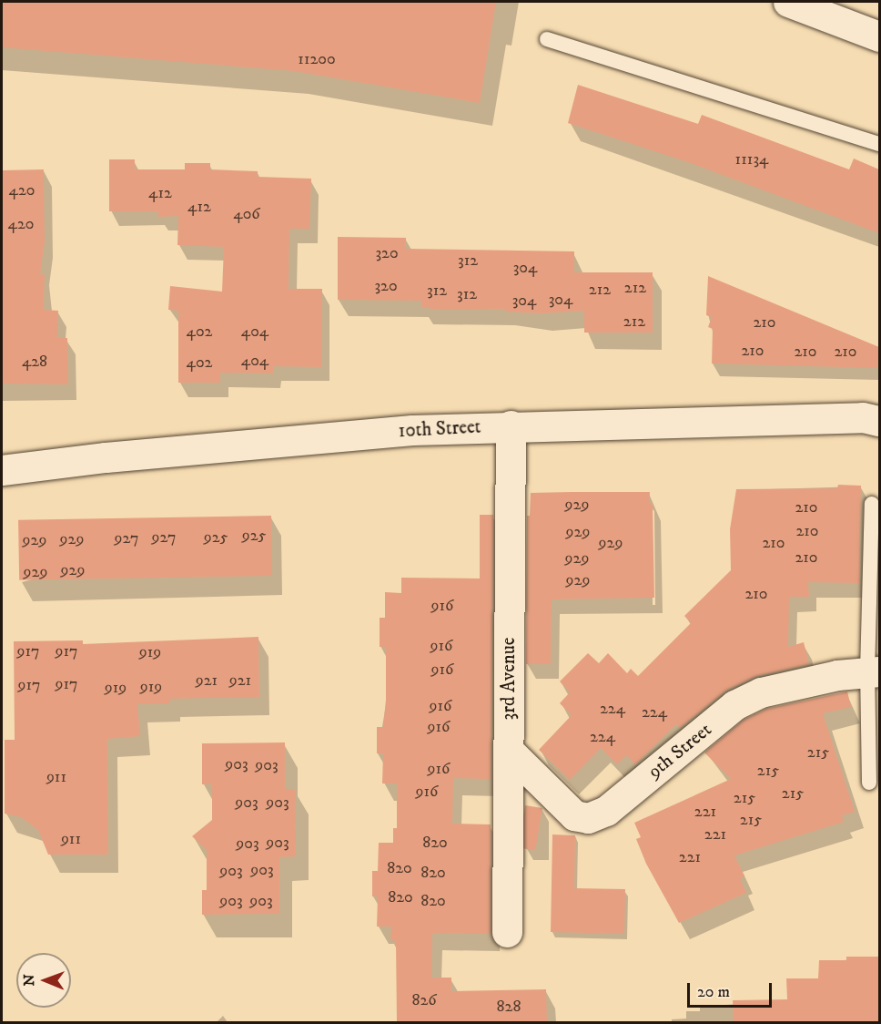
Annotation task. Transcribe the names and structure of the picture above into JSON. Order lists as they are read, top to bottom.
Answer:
{
  "streets": {
    "street": ["10th Street", "3rd Avenue", "9th Street"]
  },
  "crossings": [
    ["10th Street", "3rd Avenue"],
    ["3rd Avenue", "9th Street"]
  ],
  "house_numbers": [
    "11200",
    "11134",
    "420",
    "412",
    "412",
    "406",
    "420",
    "320",
    "312",
    "304",
    "320",
    "212",
    "212",
    "312",
    "312",
    "304",
    "304",
    "212",
    "210",
    "402",
    "404",
    "210",
    "210",
    "210",
    "404",
    "428",
    "402",
    "929",
    "210",
    "210",
    "929",
    "925",
    "927",
    "925",
    "927",
    "929",
    "929",
    "929",
    "210",
    "210",
    "929",
    "929",
    "929",
    "929",
    "210",
    "916",
    "916",
    "917",
    "917",
    "919",
    "916",
    "921",
    "921",
    "917",
    "917",
    "919",
    "919",
    "916",
    "224",
    "224",
    "916",
    "224",
    "215",
    "903",
    "903",
    "916",
    "215",
    "911",
    "916",
    "215",
    "215",
    "903",
    "903",
    "221",
    "215",
    "221",
    "911",
    "903",
    "820",
    "903",
    "221",
    "820",
    "903",
    "903",
    "820",
    "820",
    "903",
    "903",
    "820",
    "826",
    "828"
  ],
  "scale_bar": "20 m",
  "north": "left"
}
